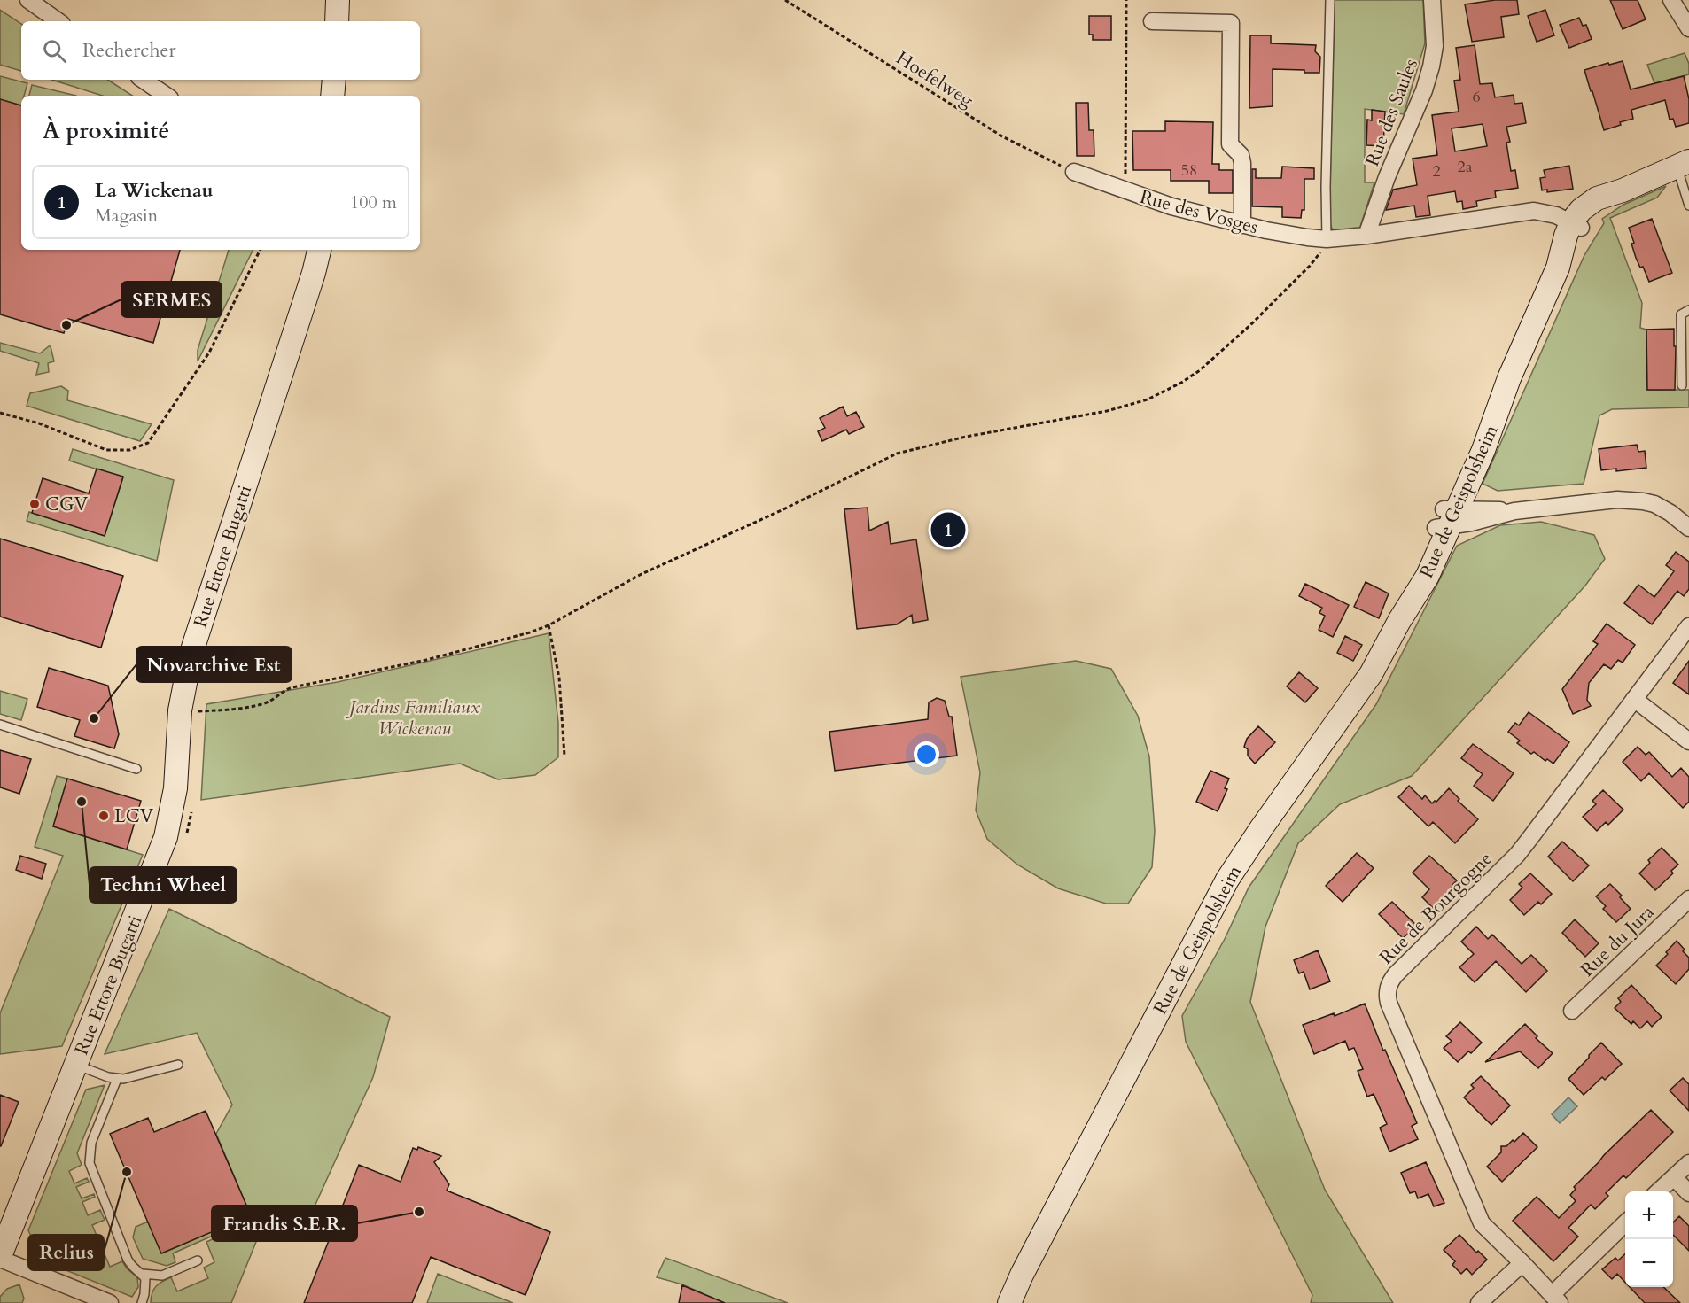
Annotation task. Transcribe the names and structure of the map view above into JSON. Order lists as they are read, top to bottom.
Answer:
{
  "streets": {
    "main road": ["Rue de Geispolsheim", "Rue Ettore Bugatti"],
    "street": [
      "Rue des Saules",
      "Rue des Vosges",
      "Rue de Bourgogne",
      "Rue du Jura"
    ],
    "path": ["Hoefelweg"]
  },
  "crossings": [
    ["Hoefelweg", "Rue des Vosges"],
    ["Rue des Saules", "Rue des Vosges"],
    ["Rue des Vosges", "Rue de Geispolsheim"]
  ],
  "parks": ["Jardins Familiaux Wickenau"],
  "places": [
    "SERMES",
    "CGV",
    "Novarchive Est",
    "Techni Wheel",
    "LCV",
    "Relius",
    "Frandis S.E.R."
  ],
  "house_numbers": [
    "6",
    "2a",
    "58",
    "2"
  ],
  "page": {
    "search": "Rechercher",
    "heading": "À proximité",
    "list": [
      {
        "mark": "1",
        "name": "La Wickenau",
        "note": "Magasin",
        "value": "100 m"
      }
    ],
    "pins": "1",
    "map_buttons": ["+", "−"]
  }
}
